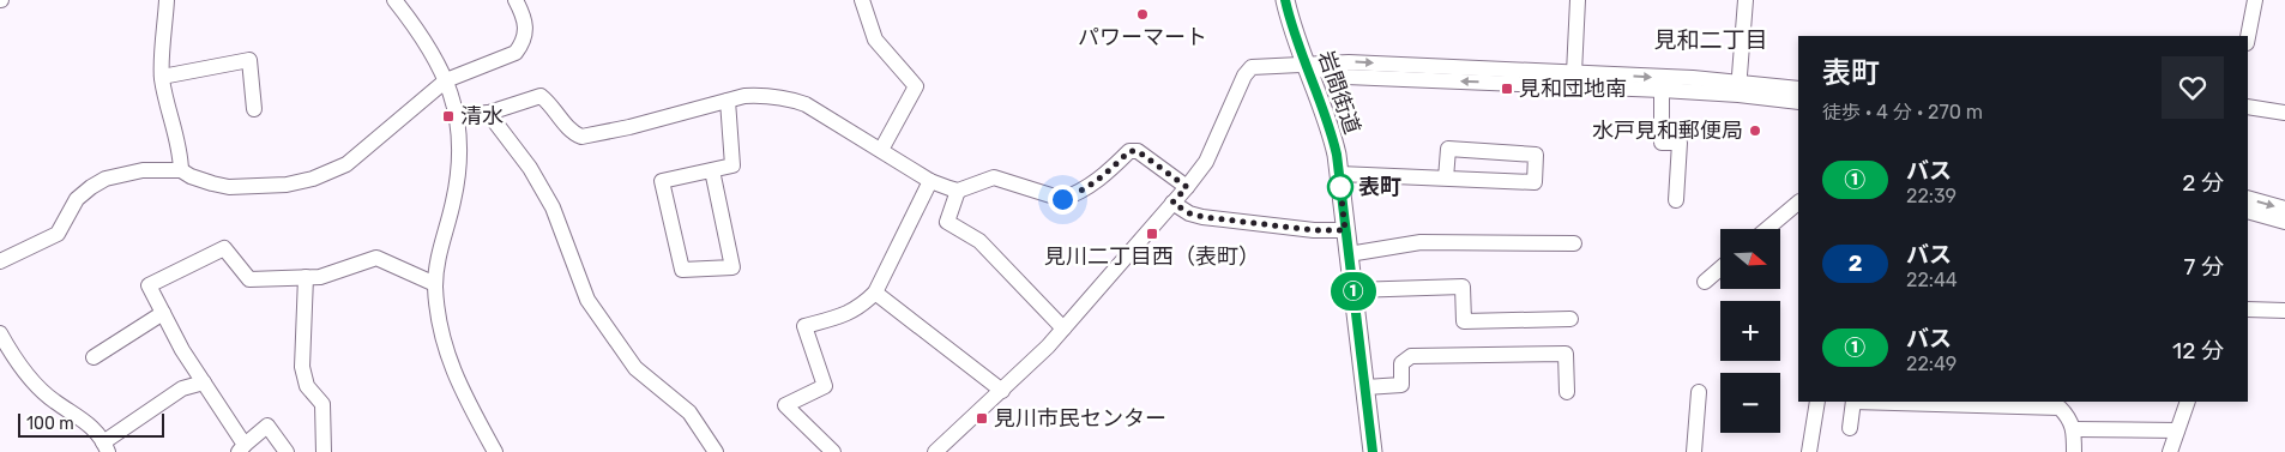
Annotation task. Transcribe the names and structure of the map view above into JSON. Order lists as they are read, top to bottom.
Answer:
{
  "streets": {
    "main road": ["岩間街道"]
  },
  "districts": ["見和二丁目"],
  "places": {
    "other": ["パワーマート", "水戸見和郵便局", "表町"],
    "transit": [
      "見和団地南",
      "清水",
      "見川二丁目西（表町）",
      "見川市民センター"
    ]
  },
  "lines": ["bus line ①"],
  "scale_bar": "100 m",
  "north": "right",
  "page": {
    "on_map": "①",
    "heading": ["表町", "徒歩 · 4 分 · 270 m"],
    "list": [
      {
        "mark": "①",
        "name": "バス",
        "note": "22:39",
        "value": "2 分"
      },
      {
        "mark": "2",
        "name": "バス",
        "note": "22:44",
        "value": "7 分"
      },
      {
        "mark": "①",
        "name": "バス",
        "note": "22:49",
        "value": "12 分"
      }
    ],
    "map_buttons": ["+", "−"],
    "scale": "100 m"
  }
}
